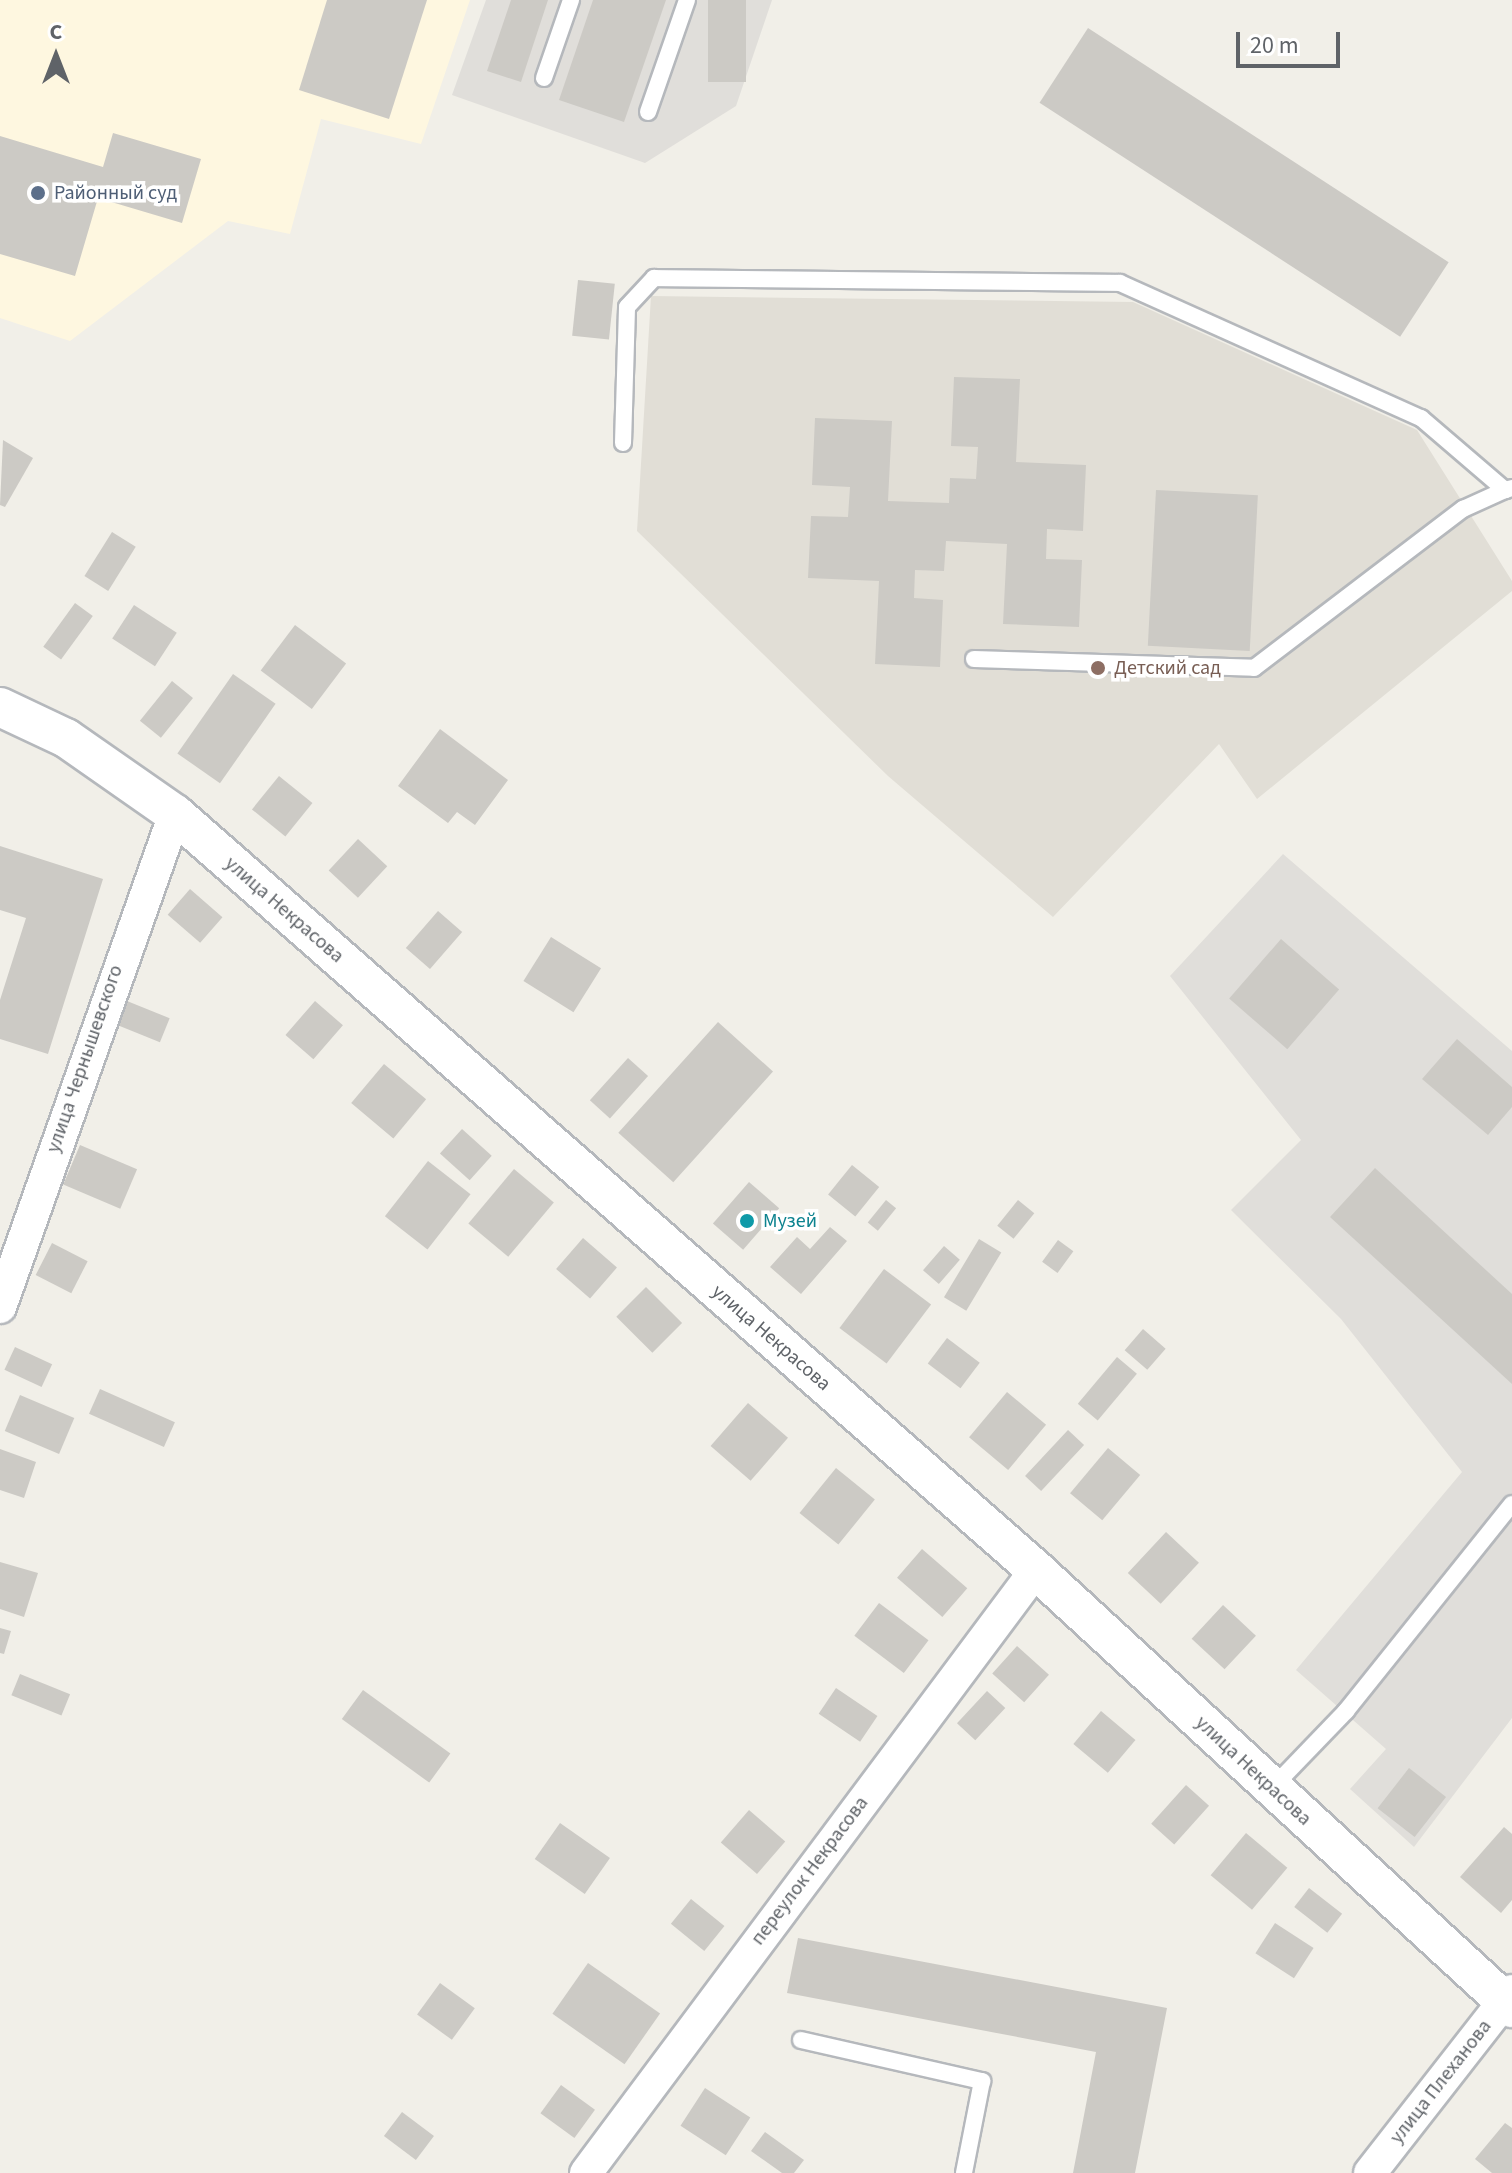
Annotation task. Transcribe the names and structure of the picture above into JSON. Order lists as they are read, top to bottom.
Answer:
{
  "streets": {
    "street": [
      "улица Некрасова",
      "улица Чернышевского",
      "переулок Некрасова",
      "улица Плеханова"
    ]
  },
  "crossings": [
    ["улица Некрасова", "улица Чернышевского"],
    ["улица Некрасова", "переулок Некрасова"],
    ["улица Некрасова", "улица Плеханова"]
  ],
  "places": ["Районный суд", "Детский сад", "Музей"],
  "scale_bar": "20 m",
  "north": "top"
}
